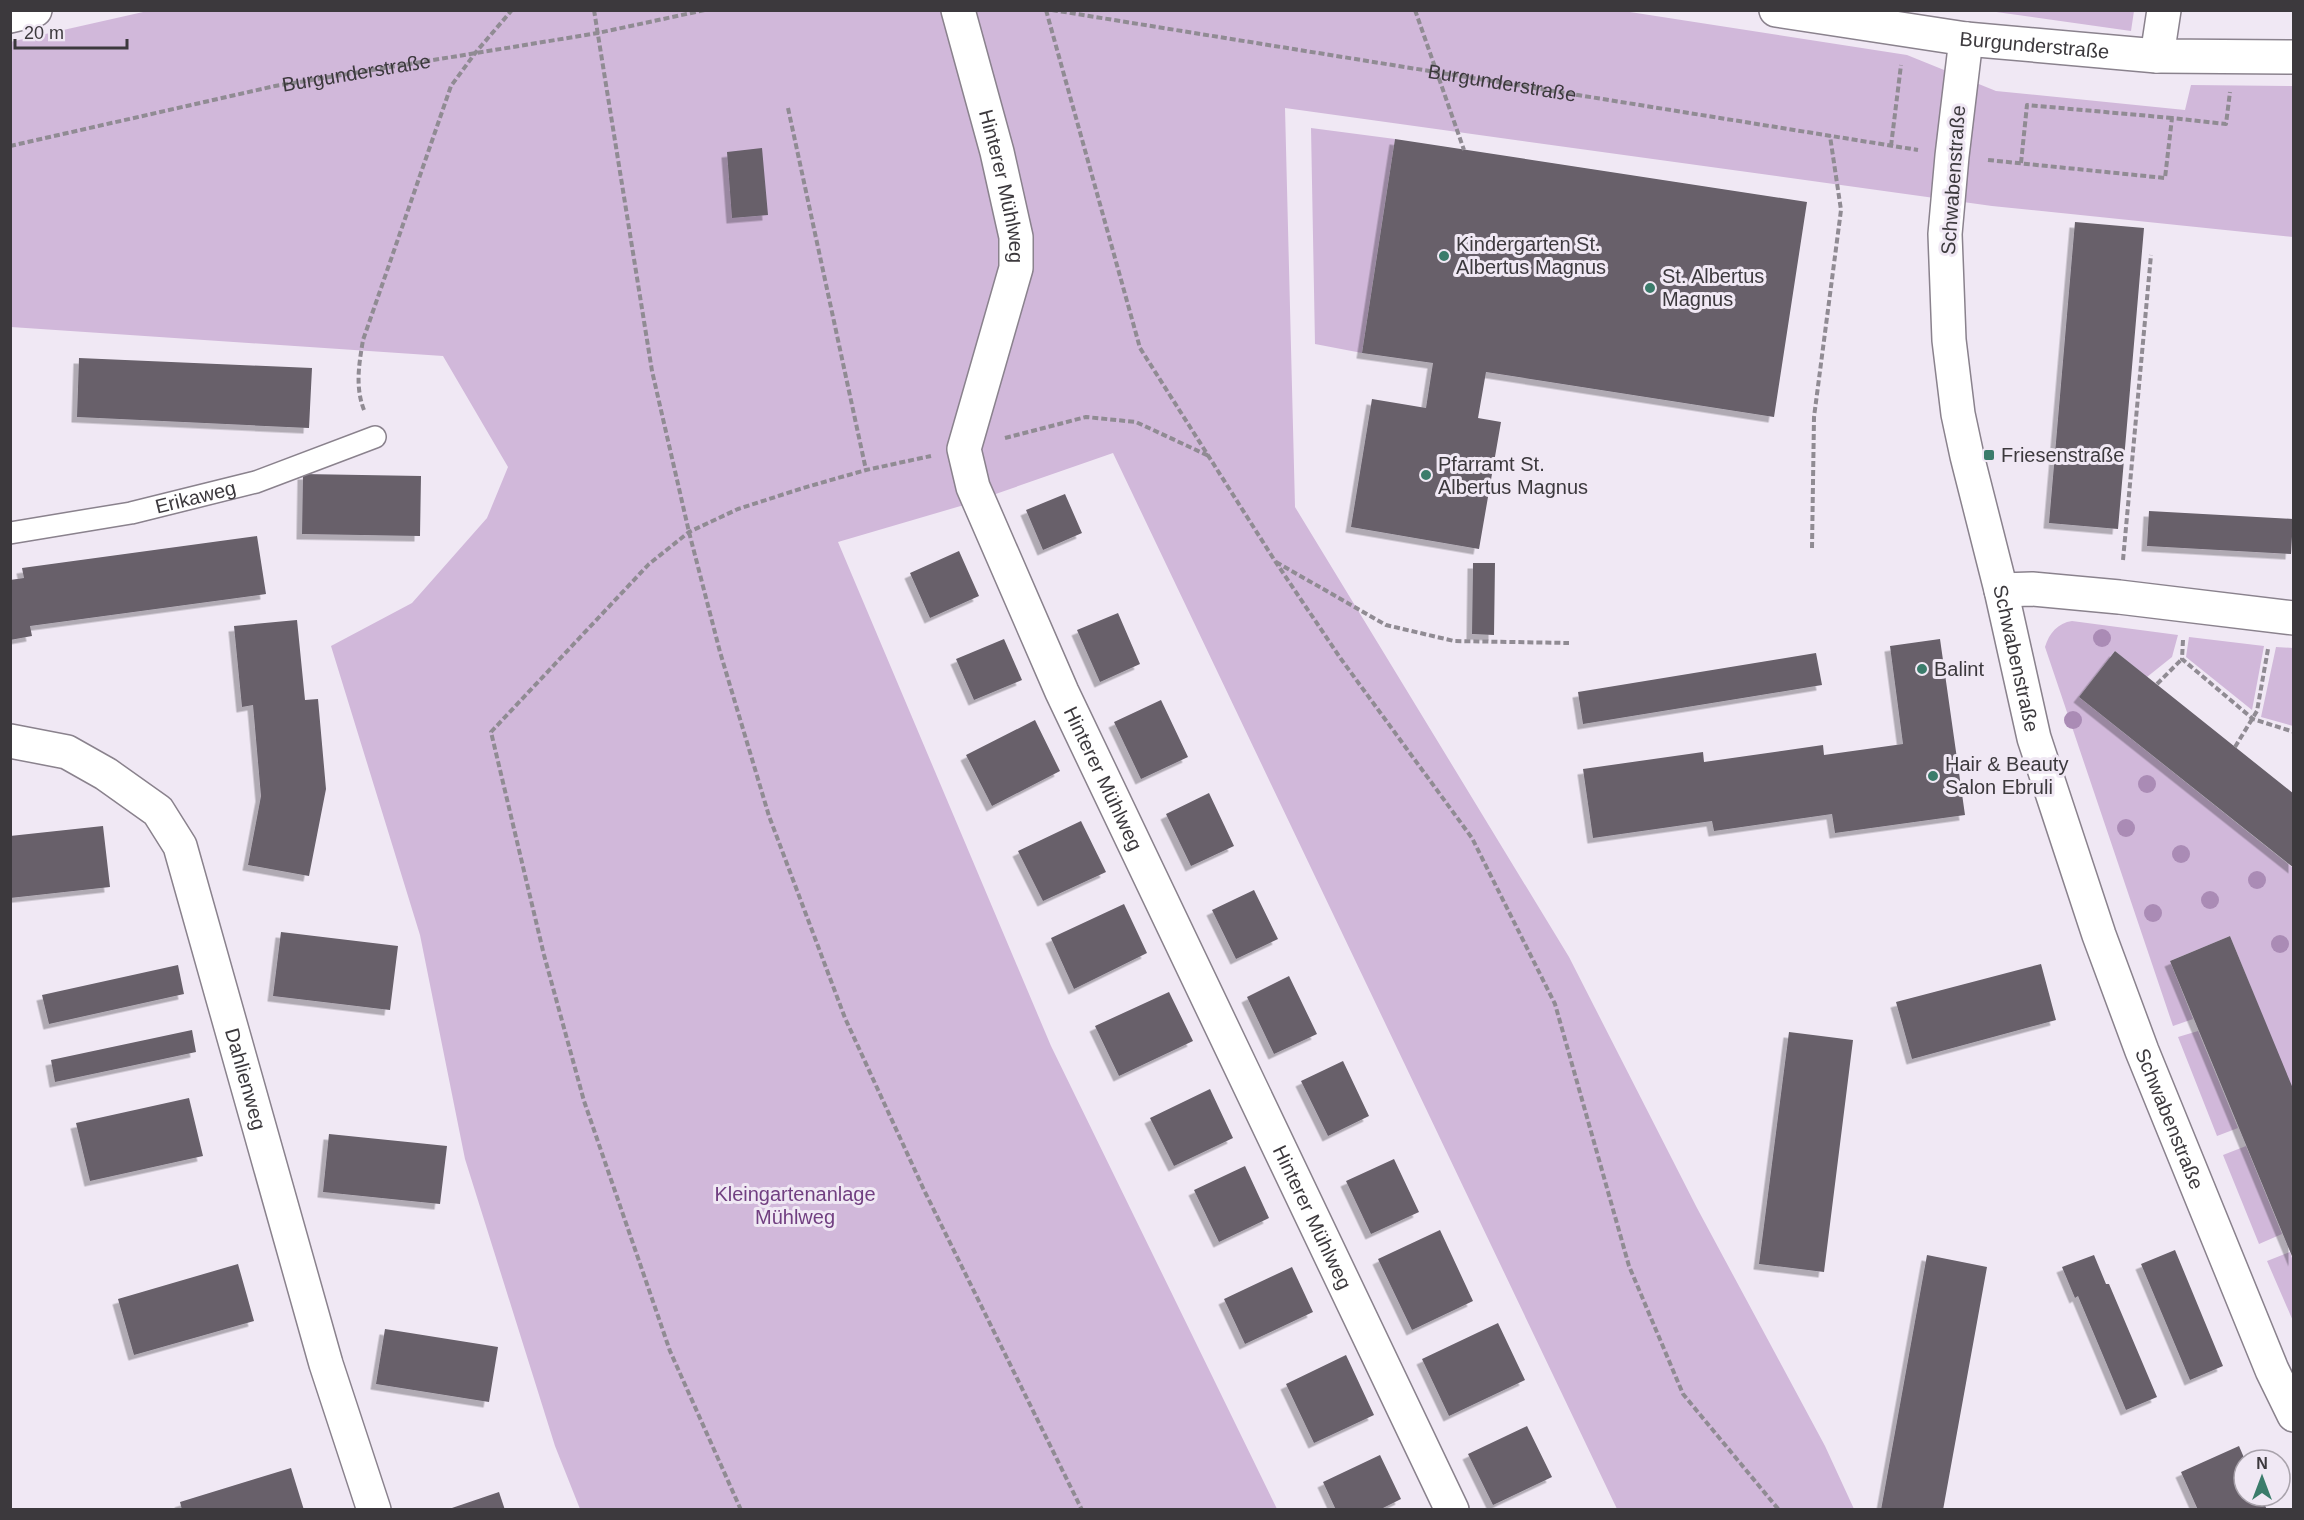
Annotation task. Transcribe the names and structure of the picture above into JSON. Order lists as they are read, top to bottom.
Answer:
{
  "streets": {
    "street": [
      "Burgunderstraße",
      "Schwabenstraße",
      "Hinterer Mühlweg",
      "Dahlienweg"
    ],
    "lane": ["Erikaweg"]
  },
  "crossings": [
    ["Burgunderstraße", "Schwabenstraße"]
  ],
  "parks": ["Kleingartenanlage Mühlweg"],
  "places": {
    "other": [
      "Kindergarten St. Albertus Magnus",
      "St. Albertus Magnus",
      "Pfarramt St. Albertus Magnus",
      "Balint",
      "Hair & Beauty Salon Ebruli"
    ],
    "transit": ["Friesenstraße"]
  },
  "scale_bar": "20 m",
  "north": "top"
}
